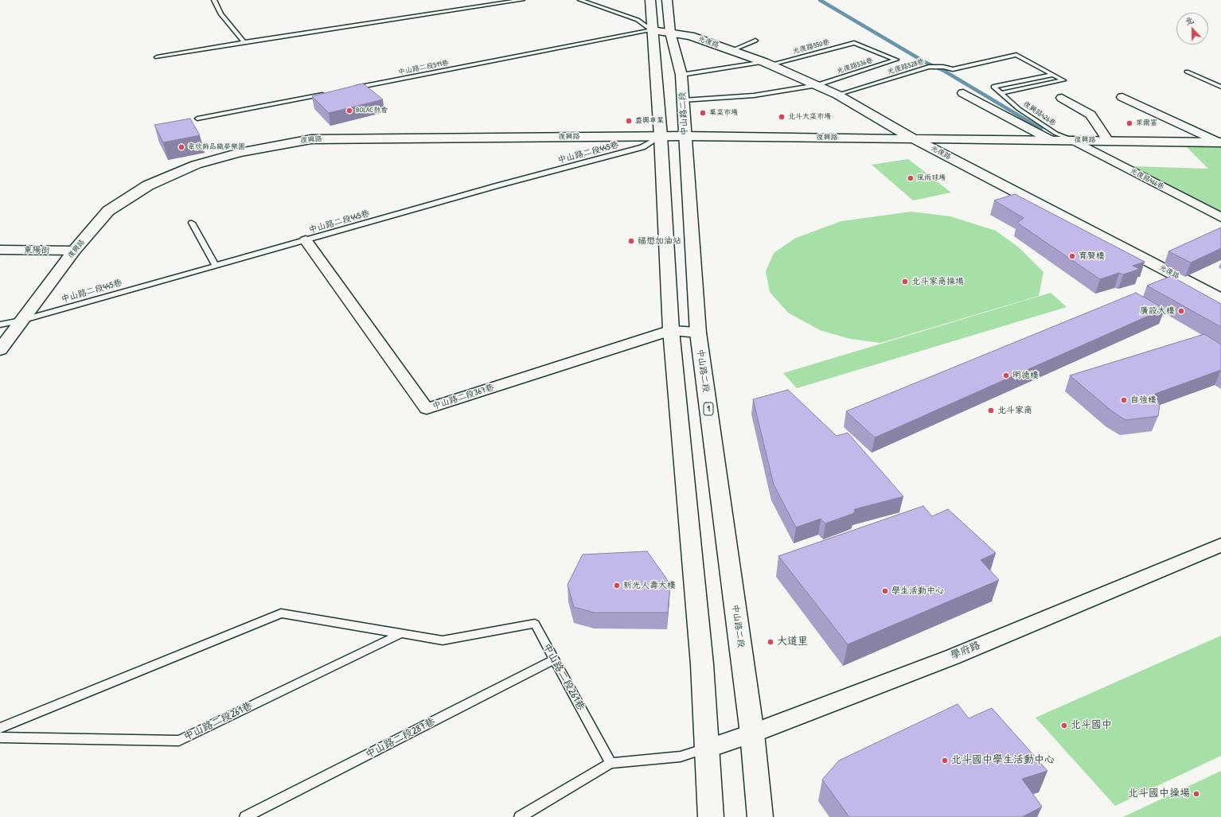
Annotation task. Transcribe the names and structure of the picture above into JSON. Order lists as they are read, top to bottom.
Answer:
{
  "streets": {
    "main road": [
      "光復路",
      "中山路二段",
      "復興路",
      "1"
    ],
    "street": [
      "光復路466巷",
      "東陽街",
      "中山路二段367巷",
      "學府路"
    ],
    "lane": [
      "光復路550巷",
      "光復路536巷",
      "光復路528巷",
      "中山路二段519巷",
      "復興路426巷",
      "中山路二段445巷",
      "中山路二段261巷",
      "中山路二段287巷"
    ]
  },
  "crossings": [
    ["光復路", "光復路550巷"],
    ["光復路", "光復路536巷"],
    ["光復路", "光復路528巷"],
    ["光復路", "中山路二段519巷"],
    ["光復路", "中山路二段"],
    ["光復路", "復興路"],
    ["光復路550巷", "光復路536巷"],
    ["光復路550巷", "中山路二段"],
    ["光復路536巷", "中山路二段"],
    ["光復路528巷", "復興路426巷"],
    ["中山路二段", "復興路"],
    ["中山路二段", "中山路二段367巷"],
    ["中山路二段", "學府路"],
    ["復興路426巷", "復興路"],
    ["復興路426巷", "光復路466巷"],
    ["復興路", "中山路二段445巷"],
    ["復興路", "光復路466巷"],
    ["復興路", "東陽街"],
    ["中山路二段445巷", "中山路二段367巷"],
    ["中山路二段261巷", "中山路二段287巷"]
  ],
  "places": [
    "BOLAC教會",
    "菓菜市場",
    "北斗大菜市場",
    "盛興車業",
    "萊爾富",
    "韋欣飾品織夢樂園",
    "風雨球場",
    "福懋加油站",
    "育賢樓",
    "北斗家商操場",
    "廣設大樓",
    "明德樓",
    "自強樓",
    "北斗家商",
    "新光人壽大樓",
    "學生活動中心",
    "大道里",
    "北斗國中",
    "北斗國中學生活動中心",
    "北斗國中操場"
  ],
  "north": "top"
}
